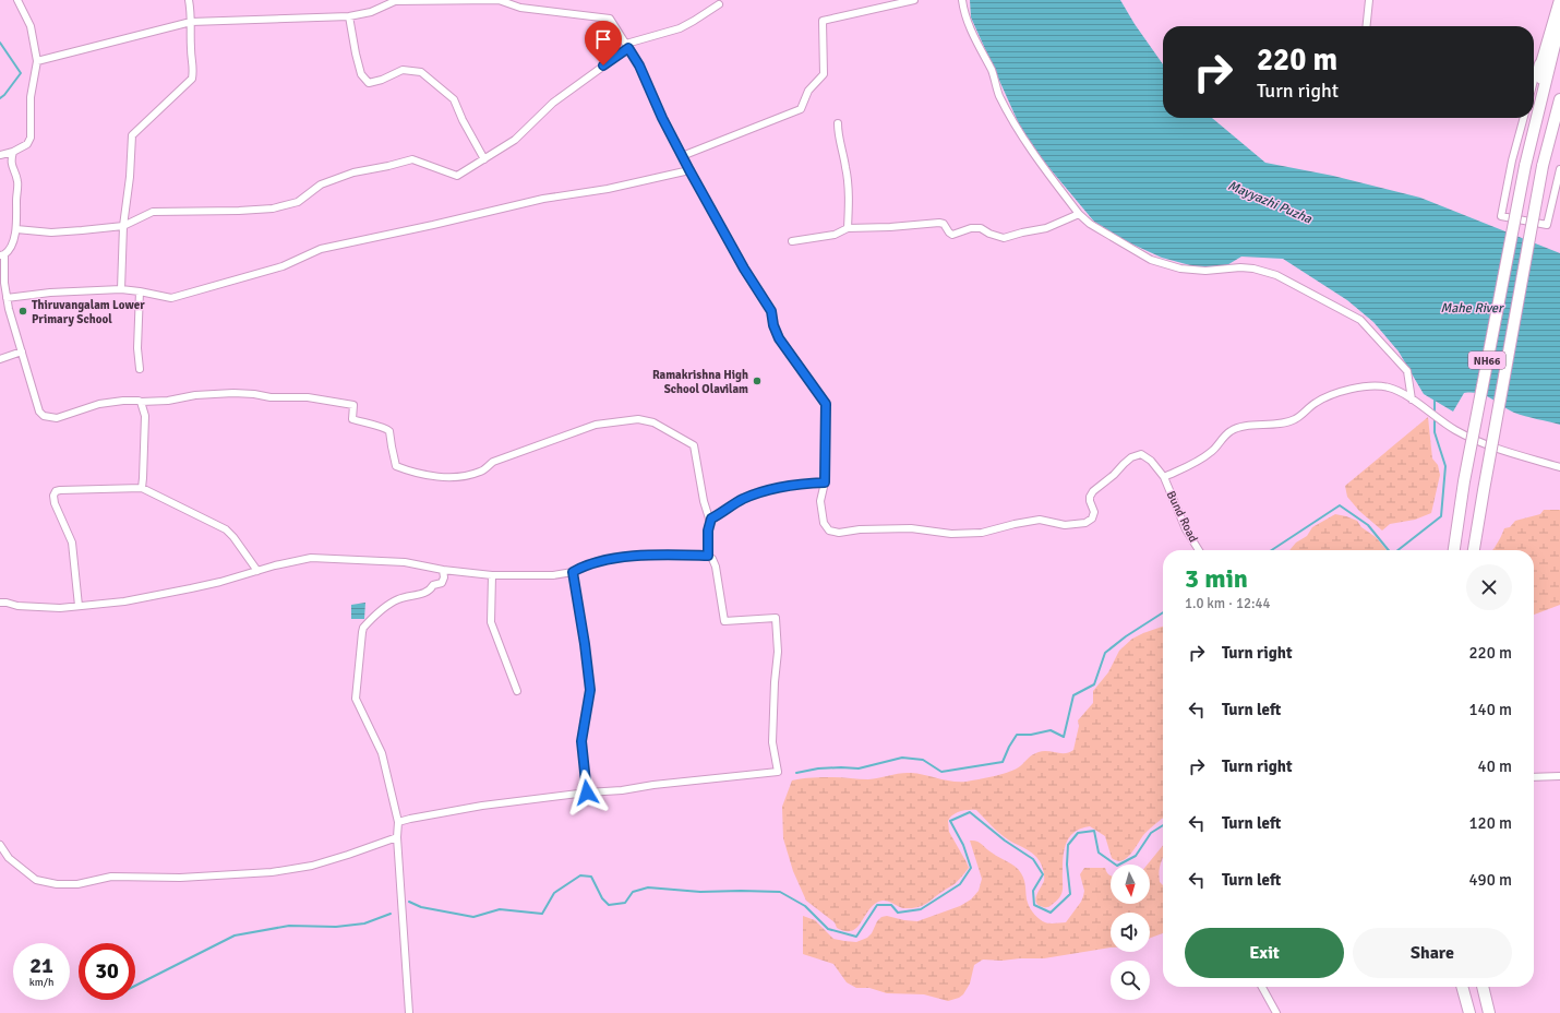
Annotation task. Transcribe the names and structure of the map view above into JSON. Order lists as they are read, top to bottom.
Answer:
{
  "streets": {
    "highway": ["NH66"],
    "street": ["Bund Road"]
  },
  "water": ["Mayyazhi Puzha", "Mahe River"],
  "places": ["Thiruvangalam Lower Primary School", "Ramakrishna High School Olavilam"],
  "north": "bottom",
  "page": {
    "turn": ["220 m", "Turn right"],
    "heading": ["3 min", "1.0 km · 12:44"],
    "list": [
      {
        "name": "Turn right",
        "value": "220 m"
      },
      {
        "name": "Turn left",
        "value": "140 m"
      },
      {
        "name": "Turn right",
        "value": "40 m"
      },
      {
        "name": "Turn left",
        "value": "120 m"
      },
      {
        "name": "Turn left",
        "value": "490 m"
      }
    ],
    "buttons": ["Exit", "Share"],
    "speed": "21 km/h",
    "limit": "30"
  }
}
